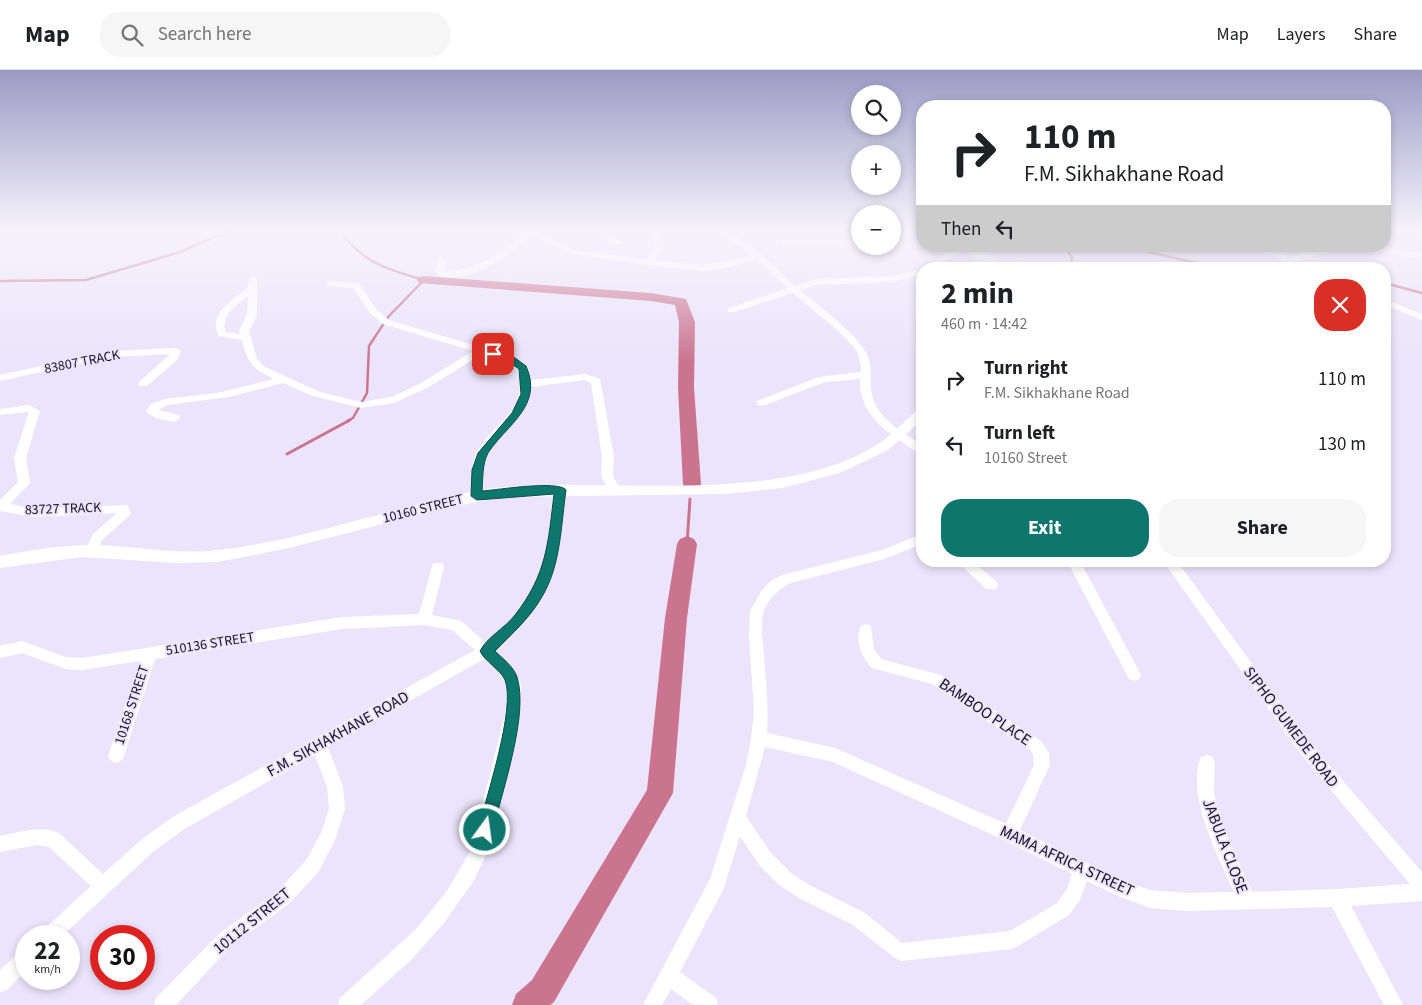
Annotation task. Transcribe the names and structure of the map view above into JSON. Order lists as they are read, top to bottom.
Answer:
{
  "streets": {
    "street": [
      "83807 TRACK",
      "83727 TRACK",
      "10160 STREET",
      "510136 STREET",
      "10168 STREET",
      "BAMBOO PLACE",
      "SIPHO GUMEDE ROAD",
      "F.M. SIKHAKHANE ROAD",
      "JABULA CLOSE",
      "MAMA AFRICA STREET",
      "10112 STREET"
    ]
  },
  "crossings": [
    ["83727 TRACK", "10160 STREET"],
    ["10160 STREET", "F.M. SIKHAKHANE ROAD"],
    ["510136 STREET", "10168 STREET"],
    ["510136 STREET", "F.M. SIKHAKHANE ROAD"],
    ["BAMBOO PLACE", "MAMA AFRICA STREET"],
    ["F.M. SIKHAKHANE ROAD", "10112 STREET"],
    ["JABULA CLOSE", "MAMA AFRICA STREET"]
  ],
  "page": {
    "header": "Map",
    "search": "Search here",
    "nav": ["Map", "Layers", "Share"],
    "map_buttons": ["+", "−"],
    "turn": ["110 m", "F.M. Sikhakhane Road"],
    "then": "Then",
    "heading": ["2 min", "460 m · 14:42"],
    "list": [
      {
        "name": "Turn right",
        "note": "F.M. Sikhakhane Road",
        "value": "110 m"
      },
      {
        "name": "Turn left",
        "note": "10160 Street",
        "value": "130 m"
      }
    ],
    "buttons": ["Exit", "Share"],
    "speed": "22 km/h",
    "limit": "30"
  }
}
